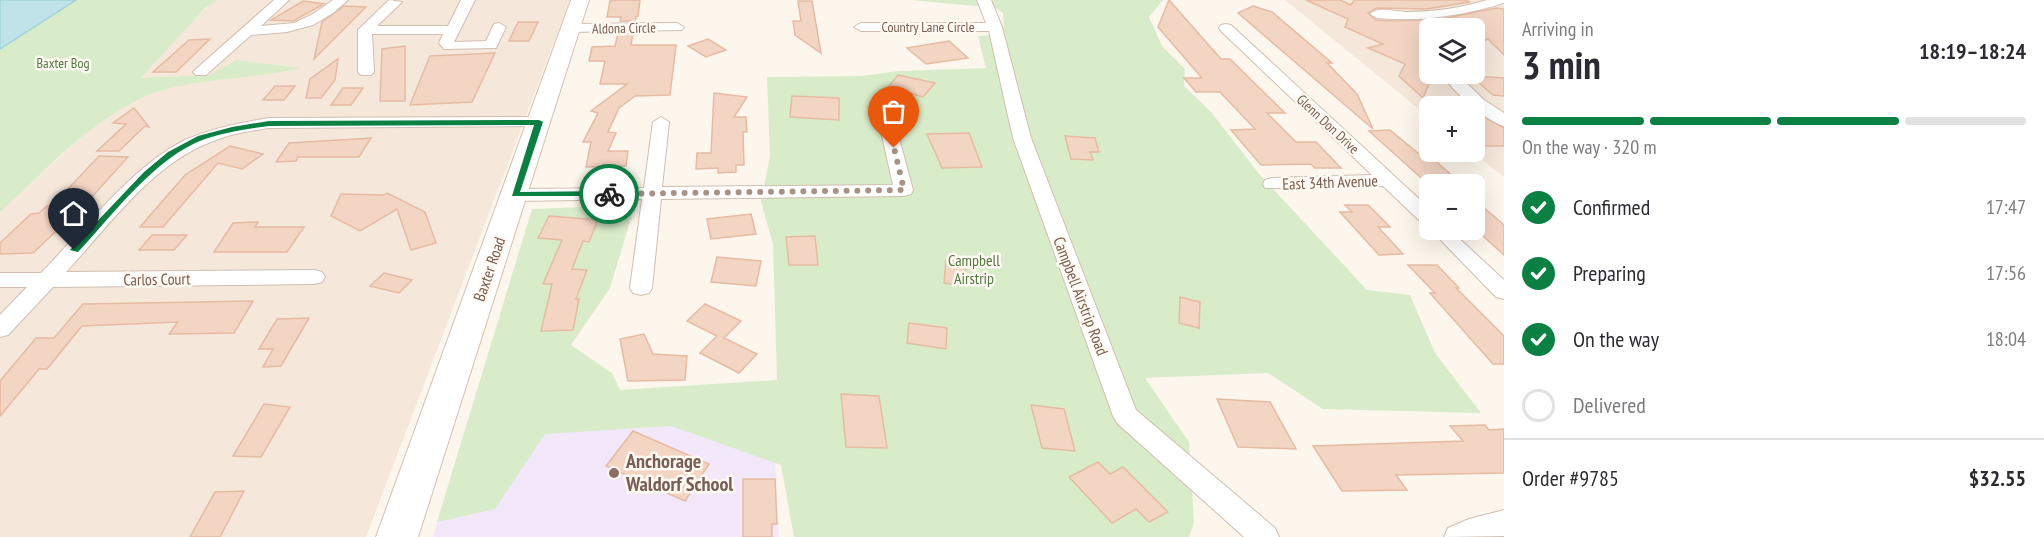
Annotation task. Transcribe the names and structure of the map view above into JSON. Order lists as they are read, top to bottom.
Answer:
{
  "streets": {
    "street": [
      "Country Lane Circle",
      "Aldona Circle",
      "Glenn Don Drive",
      "East 34th Avenue",
      "Baxter Road",
      "Carlos Court",
      "Campbell Airstrip Road"
    ]
  },
  "crossings": [
    ["Country Lane Circle", "Campbell Airstrip Road"],
    ["Aldona Circle", "Baxter Road"],
    ["Glenn Don Drive", "East 34th Avenue"]
  ],
  "parks": ["Baxter Bog", "Campbell Airstrip"],
  "places": ["Anchorage Waldorf School"],
  "page": {
    "heading": ["3 min", "Arriving in", "18:19–18:24"],
    "panel": ["Order #9785", "$32.55"],
    "map_buttons": ["+", "−"],
    "bar": "On the way · 320 m",
    "list": [
      ["Confirmed", "17:47"],
      ["Preparing", "17:56"],
      ["On the way", "18:04"],
      "Delivered"
    ]
  }
}
